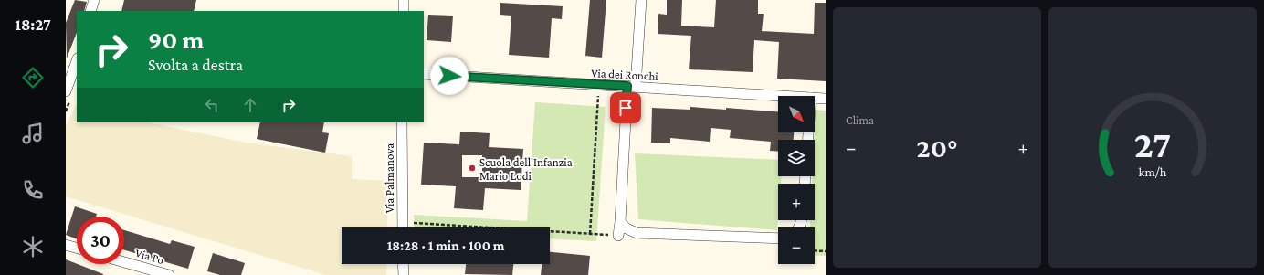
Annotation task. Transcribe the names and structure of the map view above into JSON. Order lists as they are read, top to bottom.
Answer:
{
  "streets": {
    "street": ["Via dei Ronchi", "Via Palmanova", "Via Po"]
  },
  "places": ["Scuola dell'Infanzia Mario Lodi"],
  "north": "bottom right",
  "page": {
    "tabs": "18:27",
    "tile": "Clima",
    "turn": ["90 m", "Svolta a destra"],
    "map_buttons": ["+", "−"],
    "heat": ["−", "20°", "+"],
    "limit": "30",
    "trip": "18:28 · 1 min · 100 m",
    "gauge": ["27", "km/h"]
  }
}
